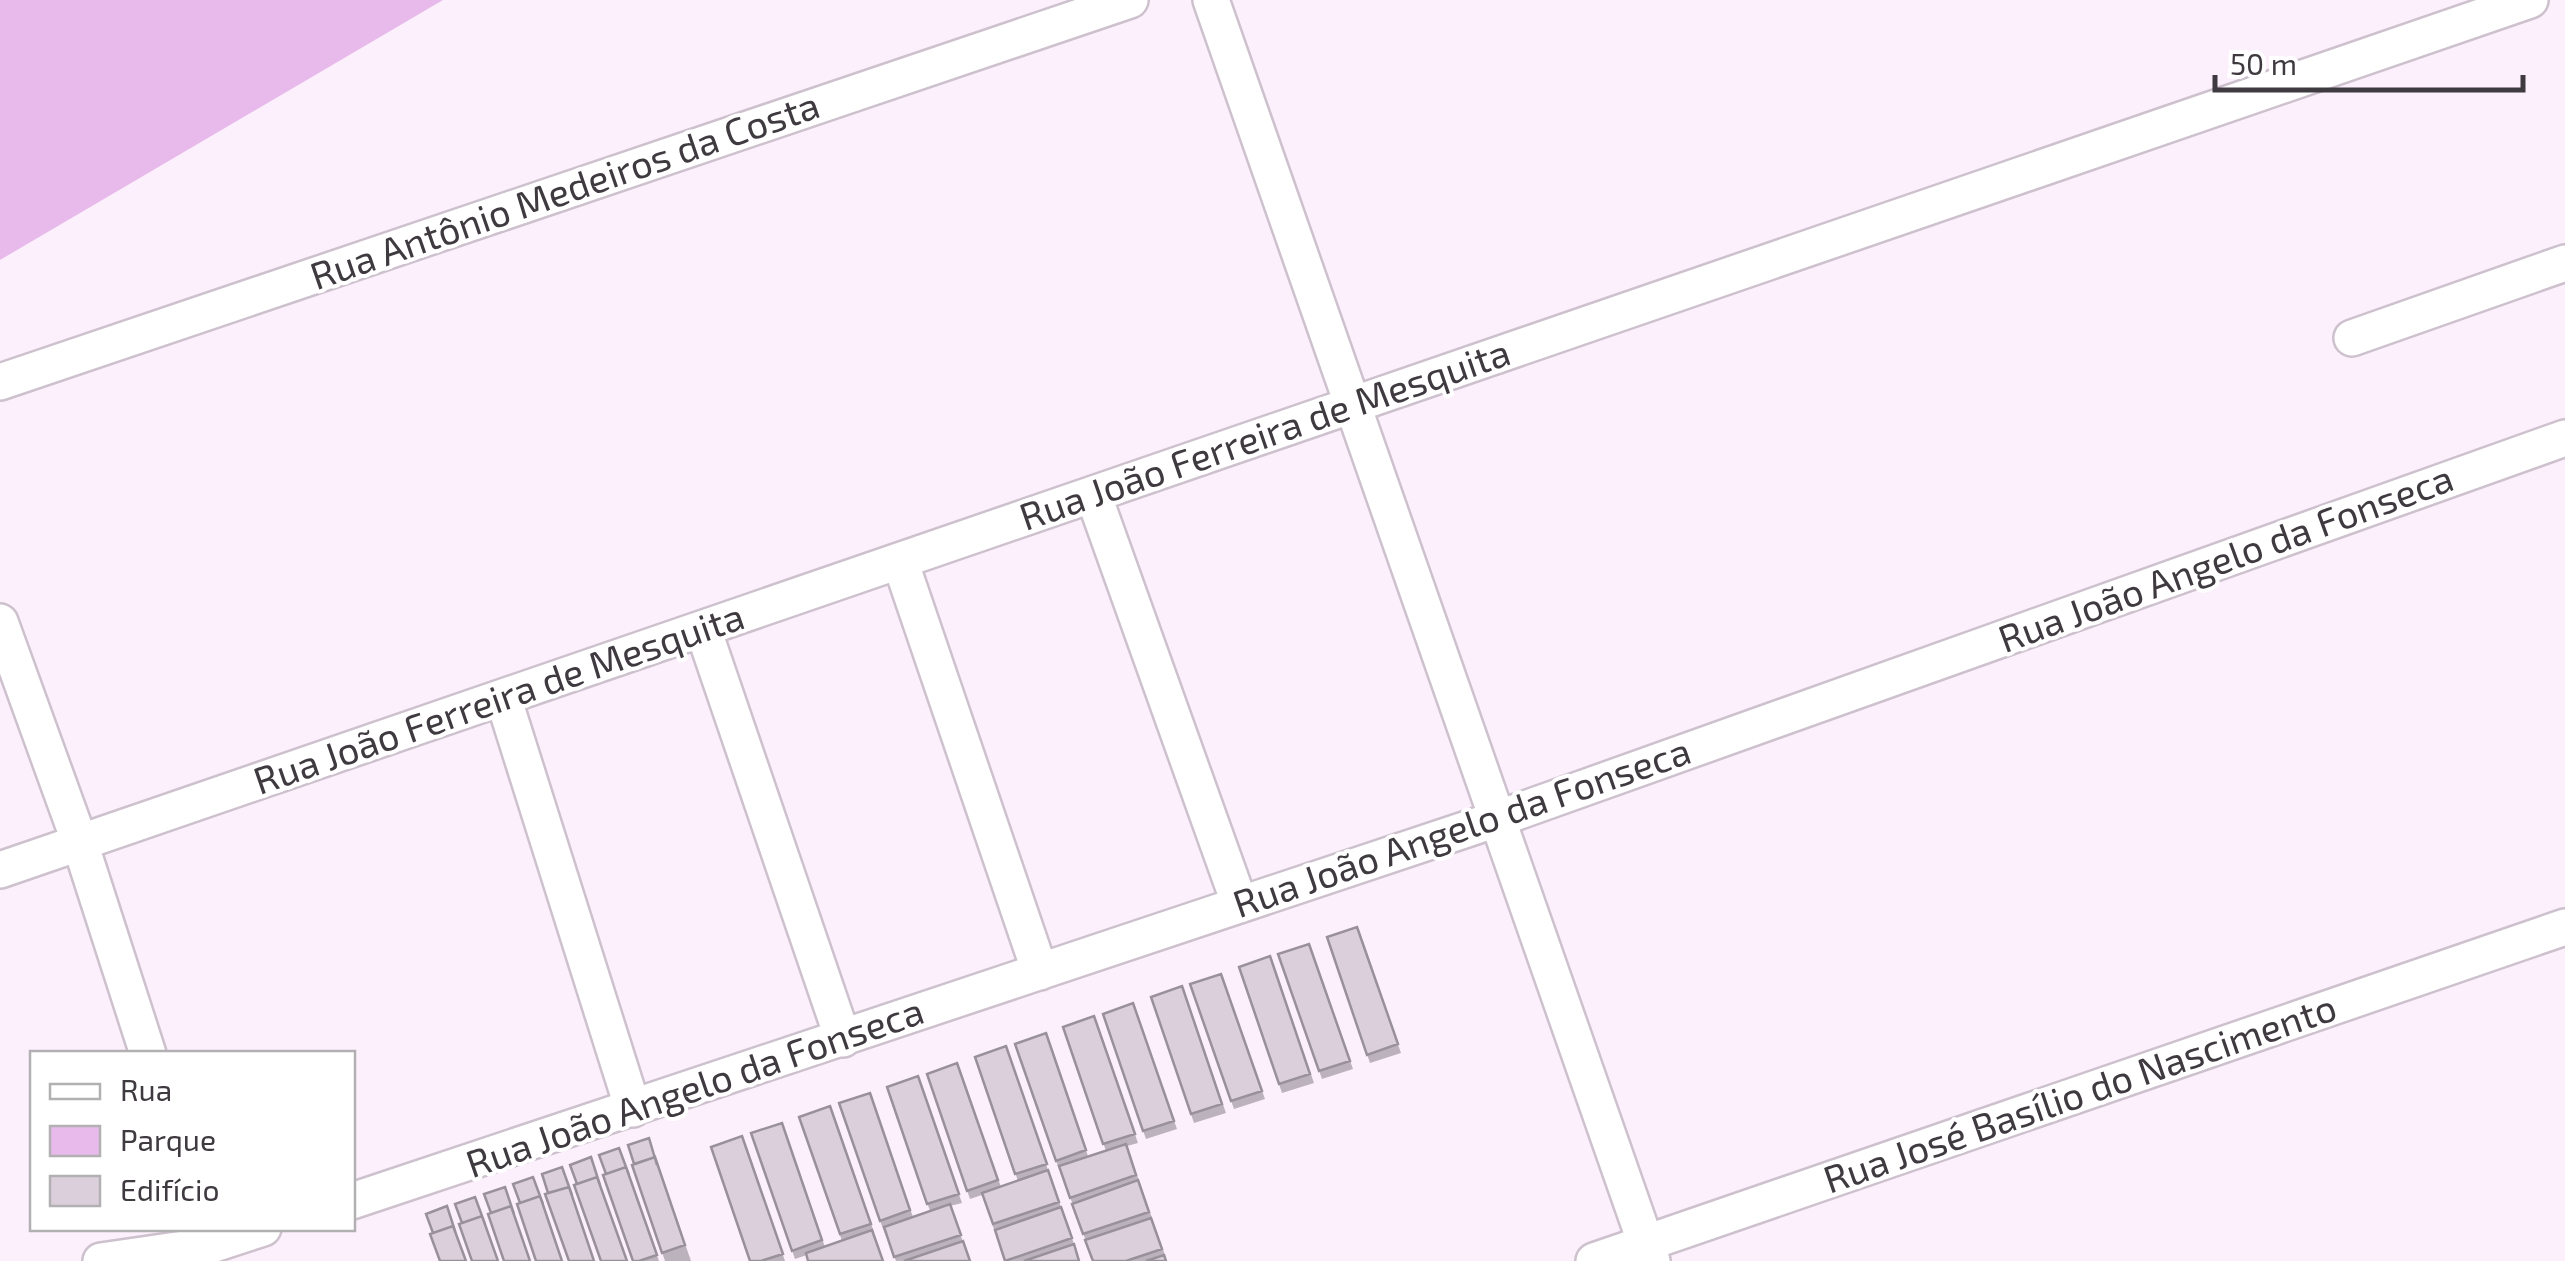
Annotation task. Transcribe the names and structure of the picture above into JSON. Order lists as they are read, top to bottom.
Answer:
{
  "streets": {
    "street": [
      "Rua Antônio Medeiros da Costa",
      "Rua João Ferreira de Mesquita",
      "Rua João Angelo da Fonseca",
      "Rua José Basílio do Nascimento"
    ]
  },
  "legend": ["Rua", "Parque", "Edifício"],
  "scale_bar": "50 m"
}
